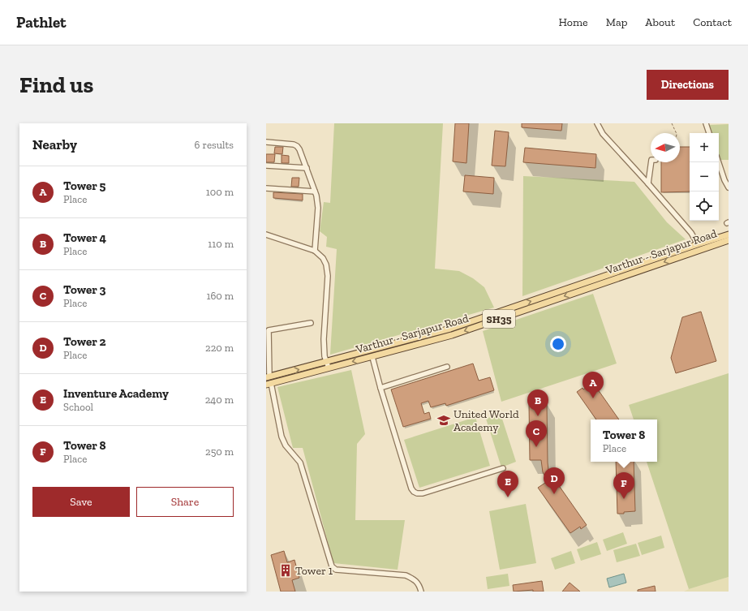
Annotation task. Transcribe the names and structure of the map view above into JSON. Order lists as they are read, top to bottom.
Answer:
{
  "streets": {
    "main road": ["Varthur - Sarjapur Road", "SH35"]
  },
  "places": {
    "school or university": ["United World Academy"],
    "building": ["Tower 1"]
  },
  "north": "left",
  "page": {
    "header": "Pathlet",
    "nav": [
      "Home",
      "Map",
      "About",
      "Contact"
    ],
    "buttons": [
      "Directions",
      ["Save", "Share"]
    ],
    "title": "Find us",
    "heading": ["Nearby", "6 results"],
    "map_buttons": ["+", "−"],
    "list": [
      {
        "mark": "A",
        "name": "Tower 5",
        "note": "Place",
        "value": "100 m"
      },
      {
        "mark": "B",
        "name": "Tower 4",
        "note": "Place",
        "value": "110 m"
      },
      {
        "mark": "C",
        "name": "Tower 3",
        "note": "Place",
        "value": "160 m"
      },
      {
        "mark": "D",
        "name": "Tower 2",
        "note": "Place",
        "value": "220 m"
      },
      {
        "mark": "E",
        "name": "Inventure Academy",
        "note": "School",
        "value": "240 m"
      },
      {
        "mark": "F",
        "name": "Tower 8",
        "note": "Place",
        "value": "250 m"
      }
    ],
    "pins": [
      "A",
      "B",
      "C",
      "D",
      "E",
      "F"
    ],
    "popup": ["Tower 8", "Place"]
  }
}
